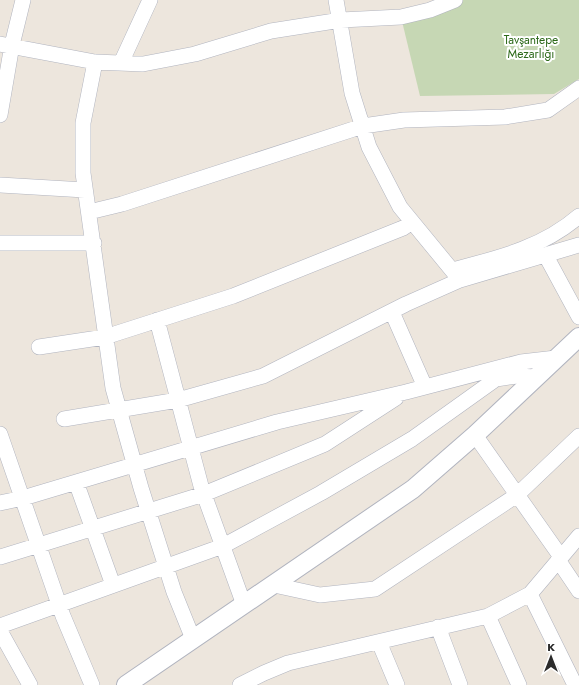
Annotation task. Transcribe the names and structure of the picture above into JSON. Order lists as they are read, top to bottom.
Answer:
{
  "parks": ["Tavşantepe Mezarlığı"],
  "north": "top"
}
